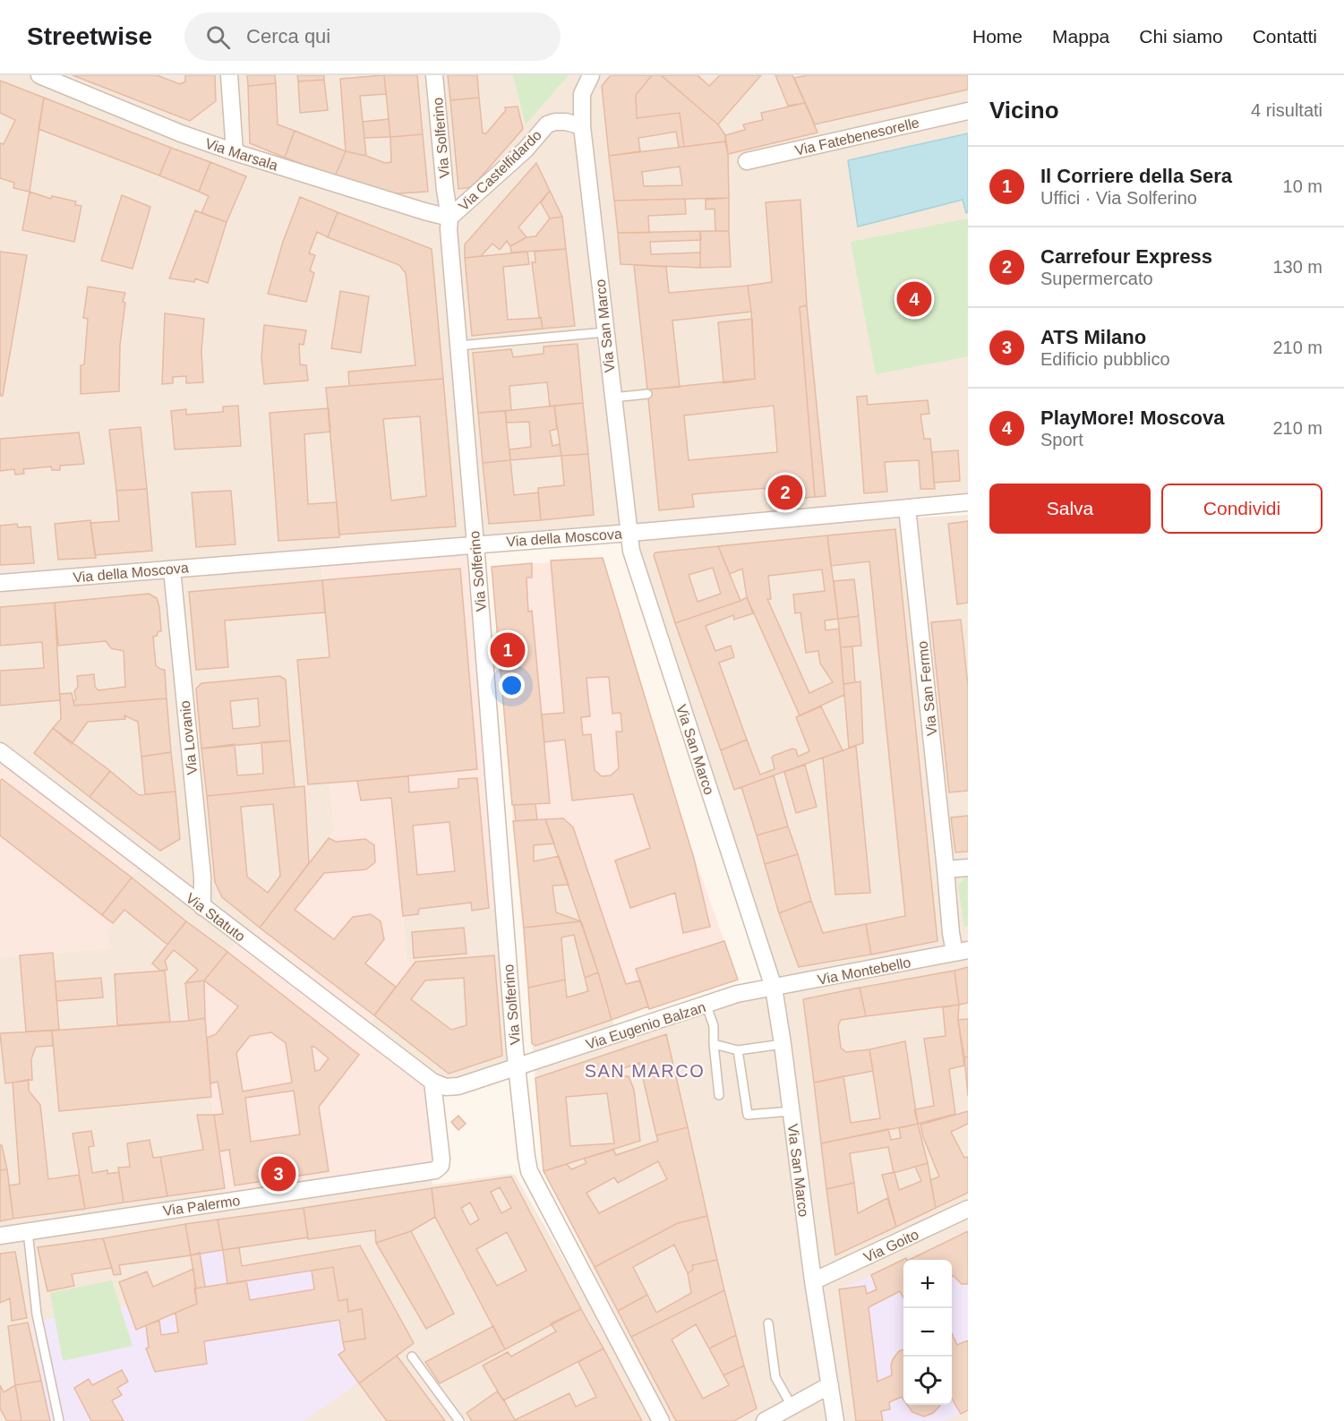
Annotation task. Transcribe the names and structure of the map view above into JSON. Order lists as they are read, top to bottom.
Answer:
{
  "streets": {
    "street": [
      "Via Fatebenesorelle",
      "Via Solferino",
      "Via Marsala",
      "Via Castelfidardo",
      "Via San Marco",
      "Via della Moscova",
      "Via San Fermo",
      "Via Lovanio",
      "Via Statuto",
      "Via Montebello",
      "Via Eugenio Balzan",
      "Via Palermo",
      "Via Goito"
    ]
  },
  "crossings": [
    ["Via Solferino", "Via Marsala"],
    ["Via Solferino", "Via Castelfidardo"],
    ["Via Solferino", "Via della Moscova"],
    ["Via Solferino", "Via Eugenio Balzan"],
    ["Via Marsala", "Via Castelfidardo"],
    ["Via Castelfidardo", "Via San Marco"],
    ["Via San Marco", "Via della Moscova"],
    ["Via San Marco", "Via Montebello"],
    ["Via San Marco", "Via Eugenio Balzan"],
    ["Via San Marco", "Via Goito"],
    ["Via della Moscova", "Via San Fermo"],
    ["Via della Moscova", "Via Lovanio"],
    ["Via San Fermo", "Via Montebello"],
    ["Via Lovanio", "Via Statuto"],
    ["Via Statuto", "Via Eugenio Balzan"],
    ["Via Statuto", "Via Palermo"],
    ["Via Montebello", "Via Eugenio Balzan"],
    ["Via Eugenio Balzan", "Via Palermo"]
  ],
  "districts": ["SAN MARCO"],
  "page": {
    "header": "Streetwise",
    "search": "Cerca qui",
    "nav": [
      "Home",
      "Mappa",
      "Chi siamo",
      "Contatti"
    ],
    "heading": ["Vicino", "4 risultati"],
    "list": [
      {
        "mark": "1",
        "name": "Il Corriere della Sera",
        "note": "Uffici · Via Solferino",
        "value": "10 m"
      },
      {
        "mark": "2",
        "name": "Carrefour Express",
        "note": "Supermercato",
        "value": "130 m"
      },
      {
        "mark": "3",
        "name": "ATS Milano",
        "note": "Edificio pubblico",
        "value": "210 m"
      },
      {
        "mark": "4",
        "name": "PlayMore! Moscova",
        "note": "Sport",
        "value": "210 m"
      }
    ],
    "pins": [
      "4",
      "2",
      "1",
      "3"
    ],
    "buttons": ["Salva", "Condividi"],
    "map_buttons": ["+", "−"]
  }
}
